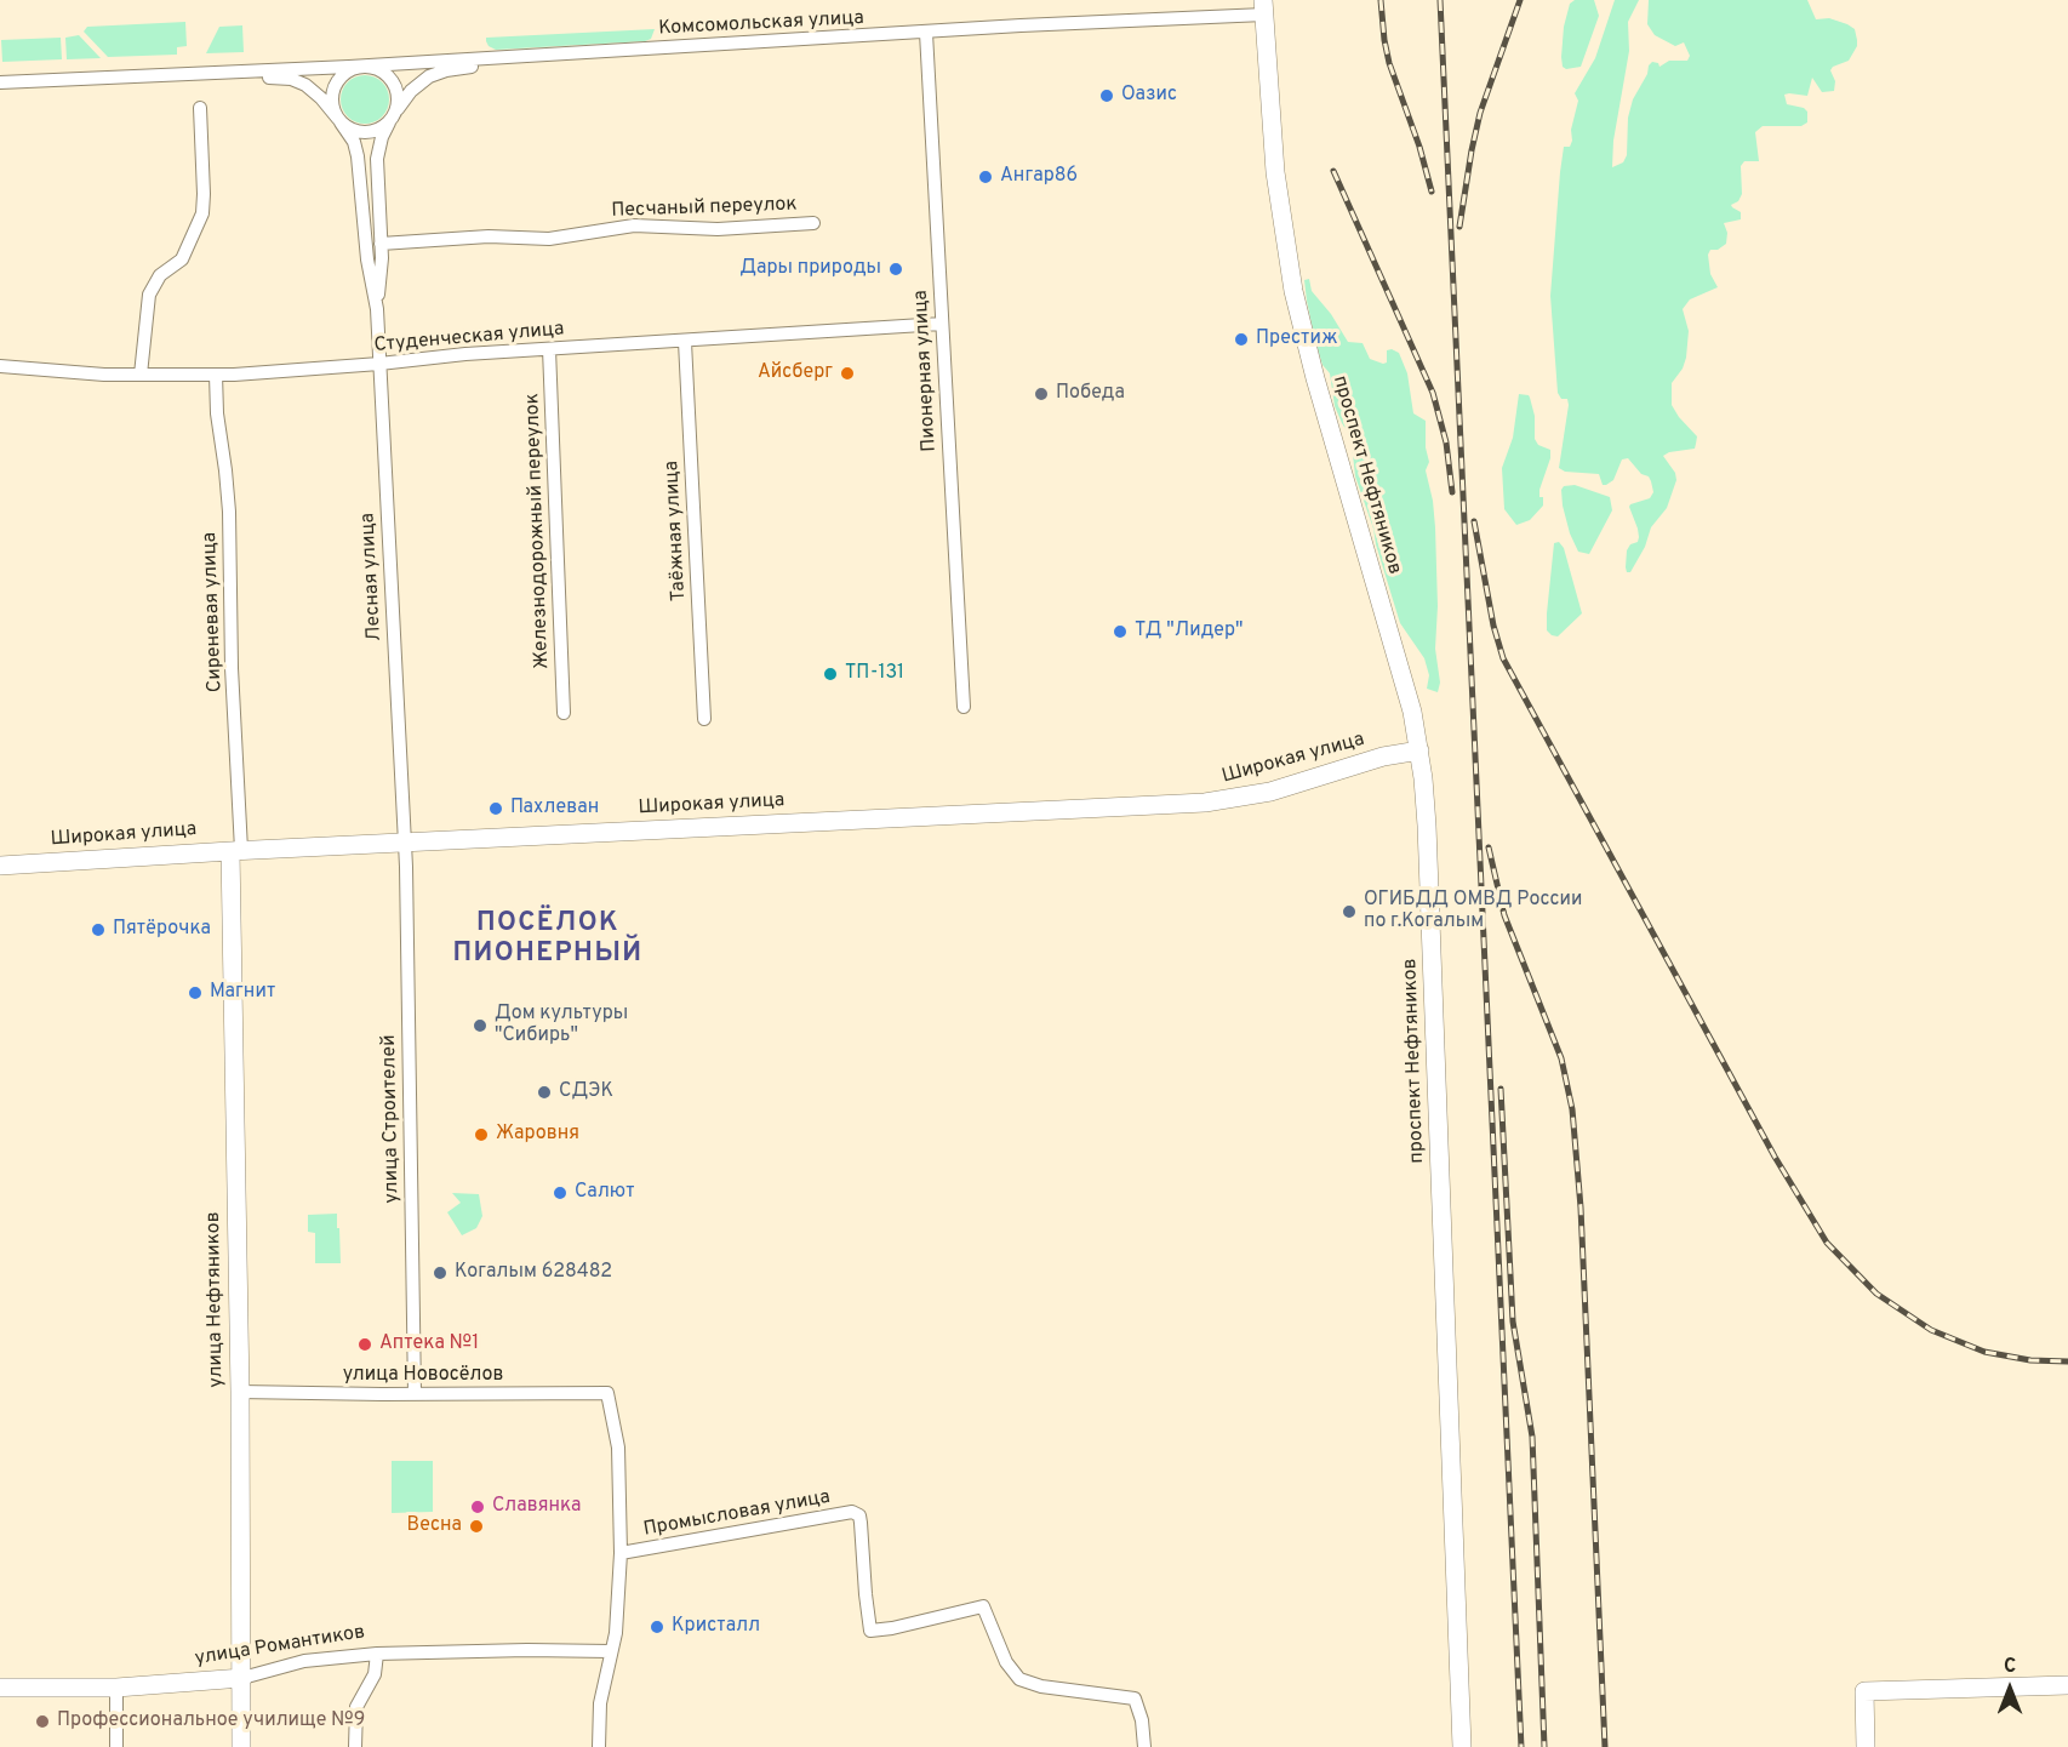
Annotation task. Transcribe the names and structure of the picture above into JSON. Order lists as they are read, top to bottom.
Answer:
{
  "streets": {
    "street": [
      "Комсомольская улица",
      "Песчаный переулок",
      "Студенческая улица",
      "Пионерная улица",
      "проспект Нефтяников",
      "Железнодорожный переулок",
      "Таёжная улица",
      "Лесная улица",
      "Сиреневая улица",
      "Широкая улица",
      "улица Строителей",
      "улица Нефтяников",
      "улица Новосёлов",
      "Промысловая улица",
      "улица Романтиков"
    ]
  },
  "crossings": [
    ["Комсомольская улица", "Пионерная улица"],
    ["Комсомольская улица", "проспект Нефтяников"],
    ["Комсомольская улица", "Лесная улица"],
    ["Песчаный переулок", "Лесная улица"],
    ["Студенческая улица", "Пионерная улица"],
    ["Студенческая улица", "Железнодорожный переулок"],
    ["Студенческая улица", "Таёжная улица"],
    ["Студенческая улица", "Лесная улица"],
    ["Студенческая улица", "Сиреневая улица"],
    ["проспект Нефтяников", "Широкая улица"],
    ["Лесная улица", "Широкая улица"],
    ["Лесная улица", "улица Строителей"],
    ["Сиреневая улица", "Широкая улица"],
    ["Сиреневая улица", "улица Нефтяников"],
    ["Широкая улица", "улица Строителей"],
    ["Широкая улица", "улица Нефтяников"],
    ["улица Строителей", "улица Новосёлов"],
    ["улица Нефтяников", "улица Новосёлов"],
    ["улица Нефтяников", "улица Романтиков"],
    ["улица Новосёлов", "Промысловая улица"]
  ],
  "districts": ["ПОСЁЛОК ПИОНЕРНЫЙ"],
  "places": [
    "Оазис",
    "Ангар86",
    "Дары природы",
    "Престиж",
    "Айсберг",
    "Победа",
    "ТД \"Лидер\"",
    "ТП-131",
    "Пахлеван",
    "ОГИБДД ОМВД России по г.Когалым",
    "Пятёрочка",
    "Магнит",
    "Дом культуры \"Сибирь\"",
    "СДЭК",
    "Жаровня",
    "Салют",
    "Когалым 628482",
    "Аптека №1",
    "Славянка",
    "Весна",
    "Кристалл",
    "Профессиональное училище №9"
  ],
  "north": "top"
}
